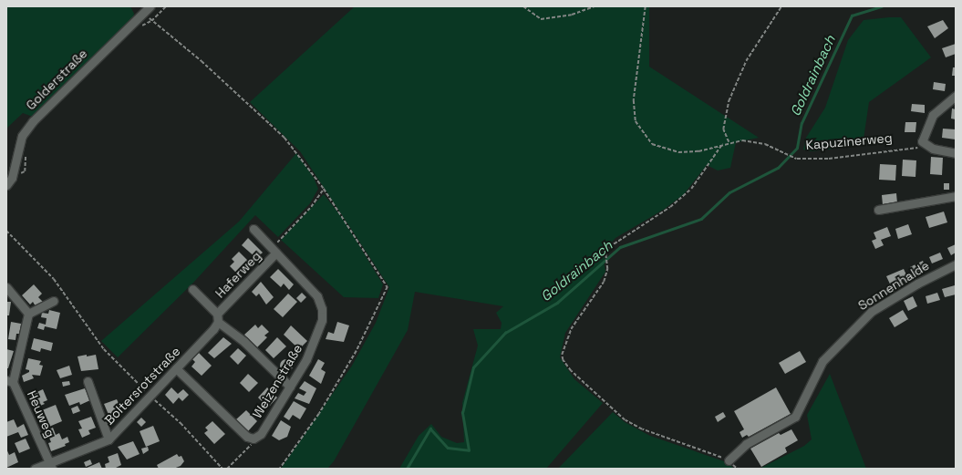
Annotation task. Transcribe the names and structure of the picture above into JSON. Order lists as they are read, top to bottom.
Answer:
{
  "streets": {
    "street": [
      "Golderstraße",
      "Haferweg",
      "Sonnenhalde",
      "Weizenstraße",
      "Boltersrotstraße",
      "Heuweg"
    ],
    "path": ["Kapuzinerweg"]
  },
  "crossings": [
    ["Haferweg", "Weizenstraße"],
    ["Haferweg", "Boltersrotstraße"],
    ["Weizenstraße", "Boltersrotstraße"],
    ["Boltersrotstraße", "Heuweg"]
  ],
  "water": ["Goldrainbach"]
}
